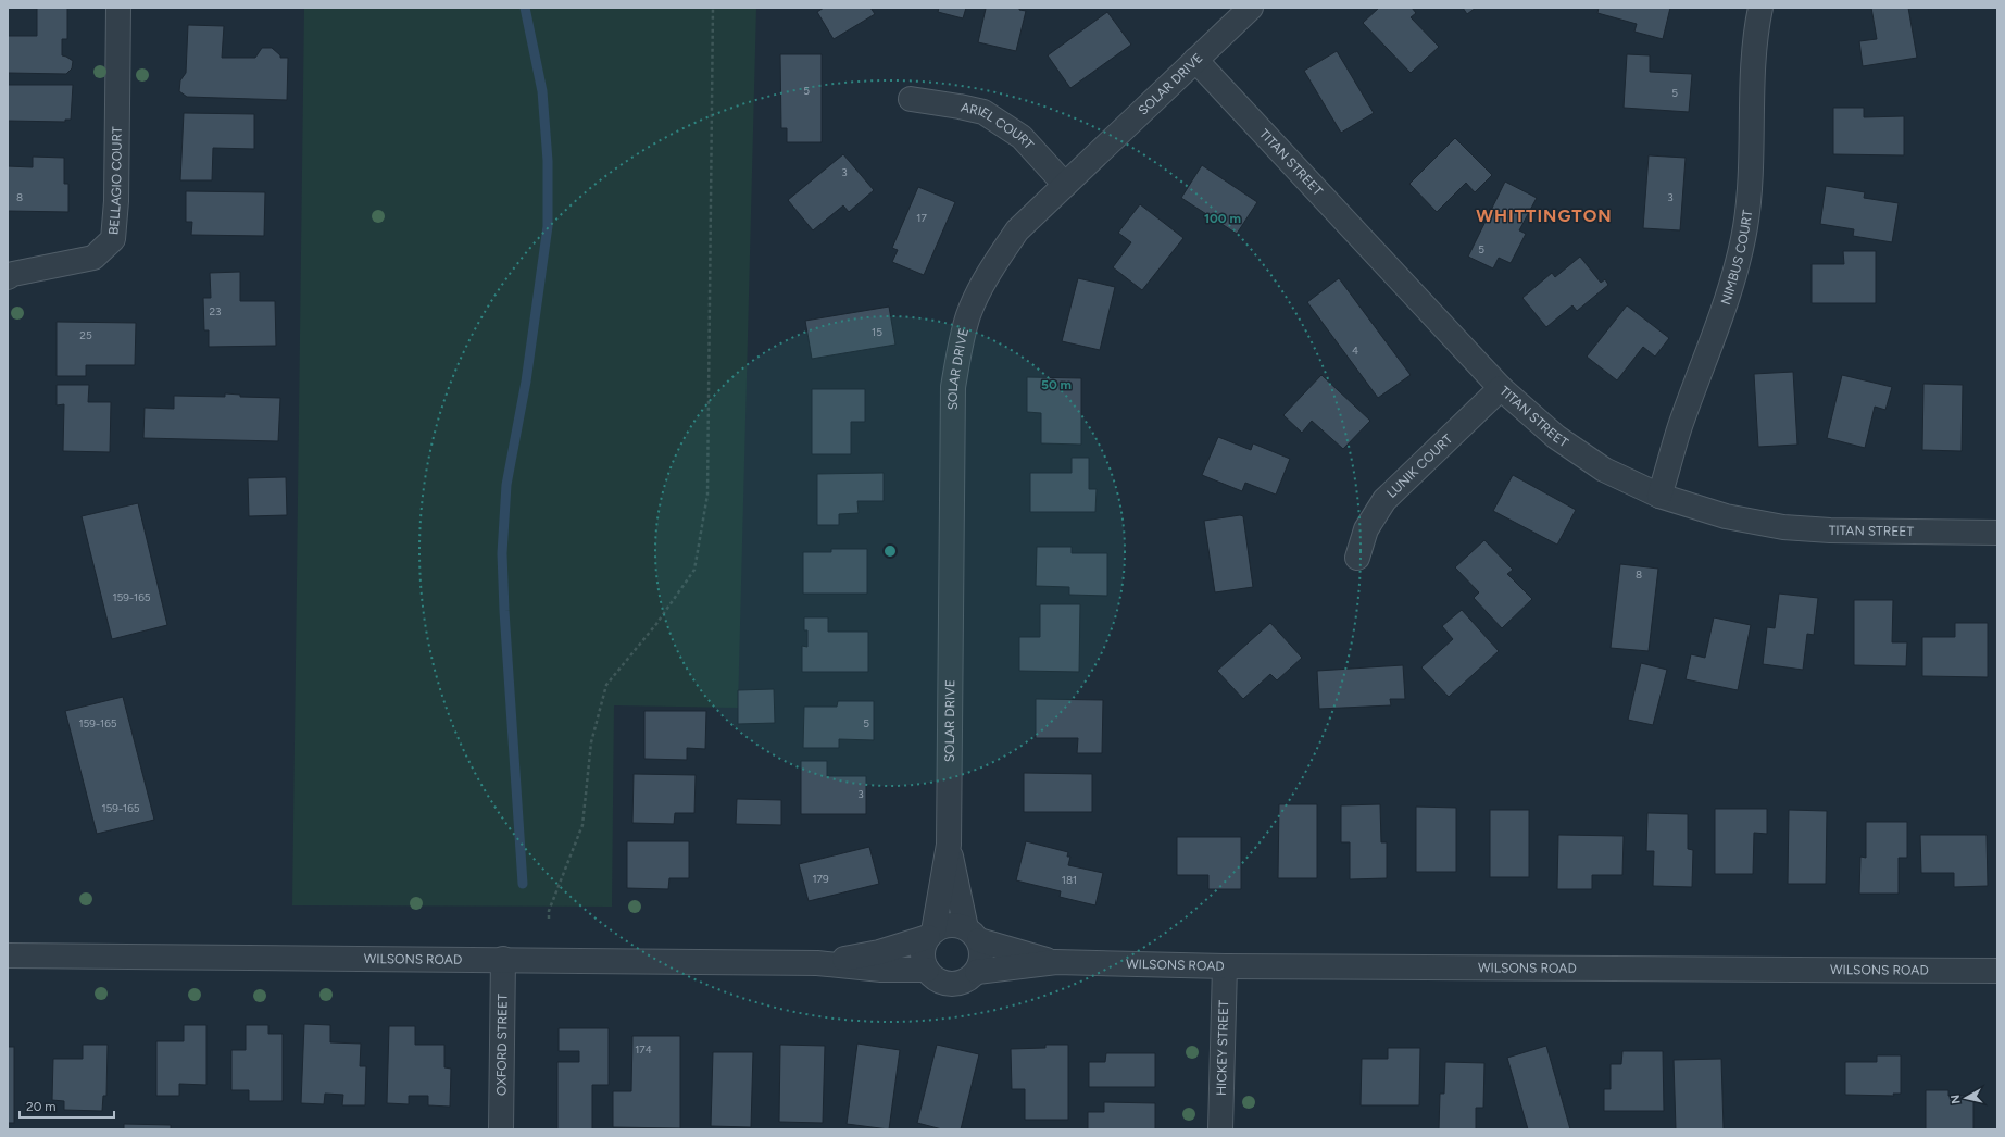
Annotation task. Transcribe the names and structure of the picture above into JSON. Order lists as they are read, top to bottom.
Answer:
{
  "streets": {
    "street": [
      "SOLAR DRIVE",
      "ARIEL COURT",
      "TITAN STREET",
      "BELLAGIO COURT",
      "NIMBUS COURT",
      "LUNIK COURT",
      "WILSONS ROAD",
      "OXFORD STREET",
      "HICKEY STREET"
    ]
  },
  "crossings": [
    ["SOLAR DRIVE", "ARIEL COURT"],
    ["SOLAR DRIVE", "TITAN STREET"],
    ["SOLAR DRIVE", "WILSONS ROAD"],
    ["TITAN STREET", "NIMBUS COURT"],
    ["TITAN STREET", "LUNIK COURT"],
    ["WILSONS ROAD", "OXFORD STREET"],
    ["WILSONS ROAD", "HICKEY STREET"]
  ],
  "districts": ["WHITTINGTON"],
  "house_numbers": [
    "5",
    "5",
    "3",
    "8",
    "3",
    "17",
    "5",
    "23",
    "15",
    "25",
    "4",
    "8",
    "159-165",
    "159-165",
    "5",
    "3",
    "159-165",
    "179",
    "181",
    "174"
  ],
  "scale_bar": "20 m",
  "north": "left",
  "rings": ["100 m", "50 m"]
}
